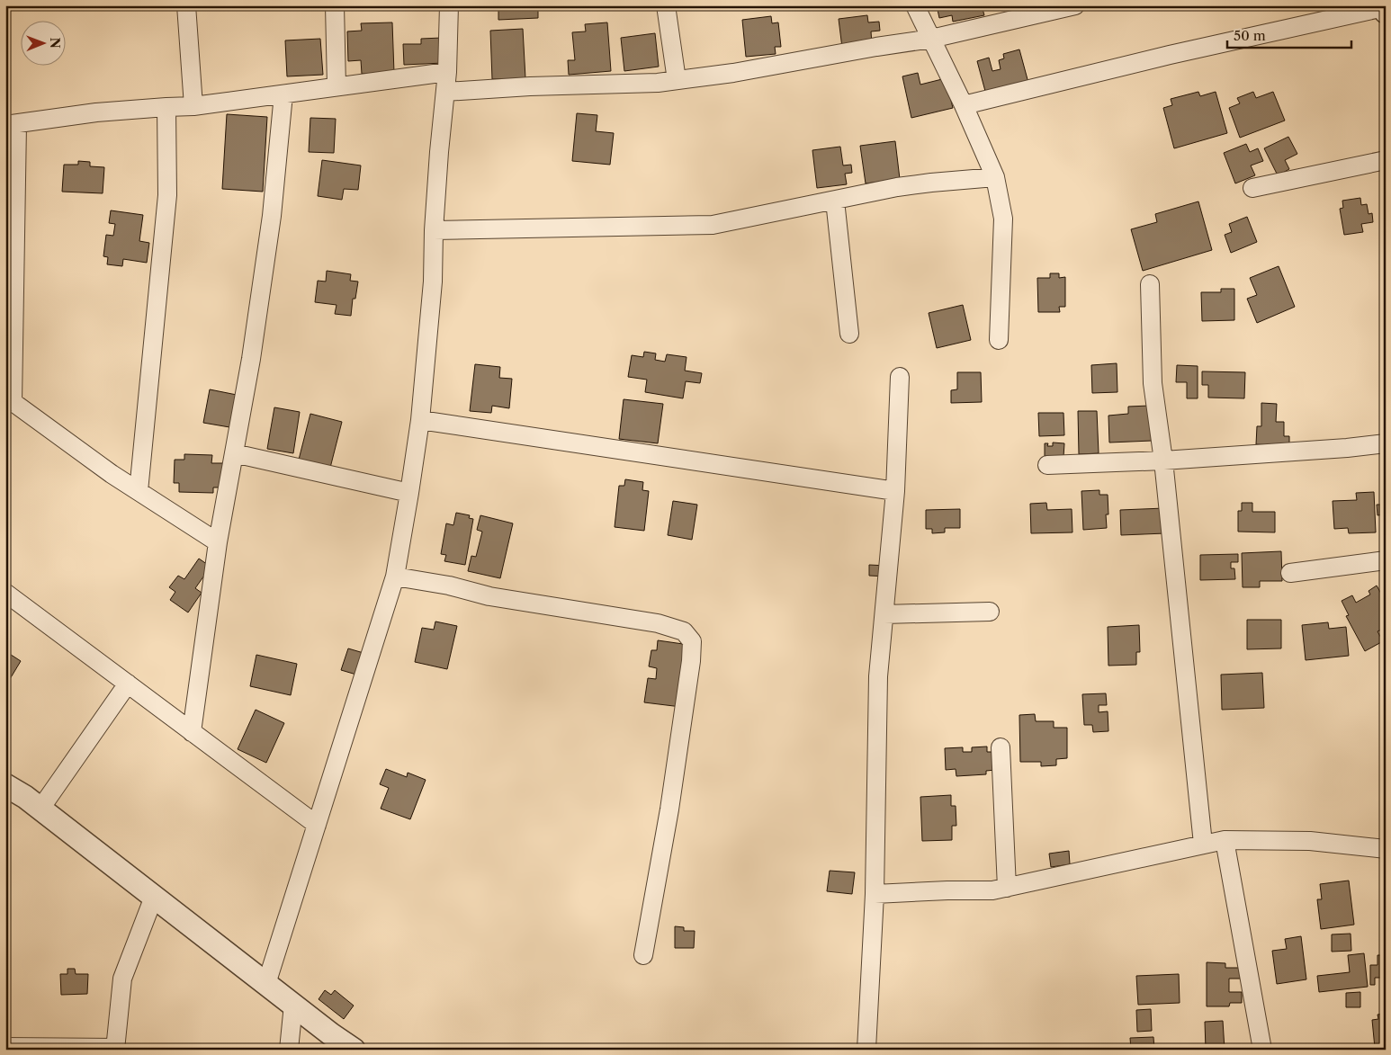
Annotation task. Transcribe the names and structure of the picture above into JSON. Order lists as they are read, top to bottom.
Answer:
{
  "scale_bar": "50 m",
  "north": "right"
}
